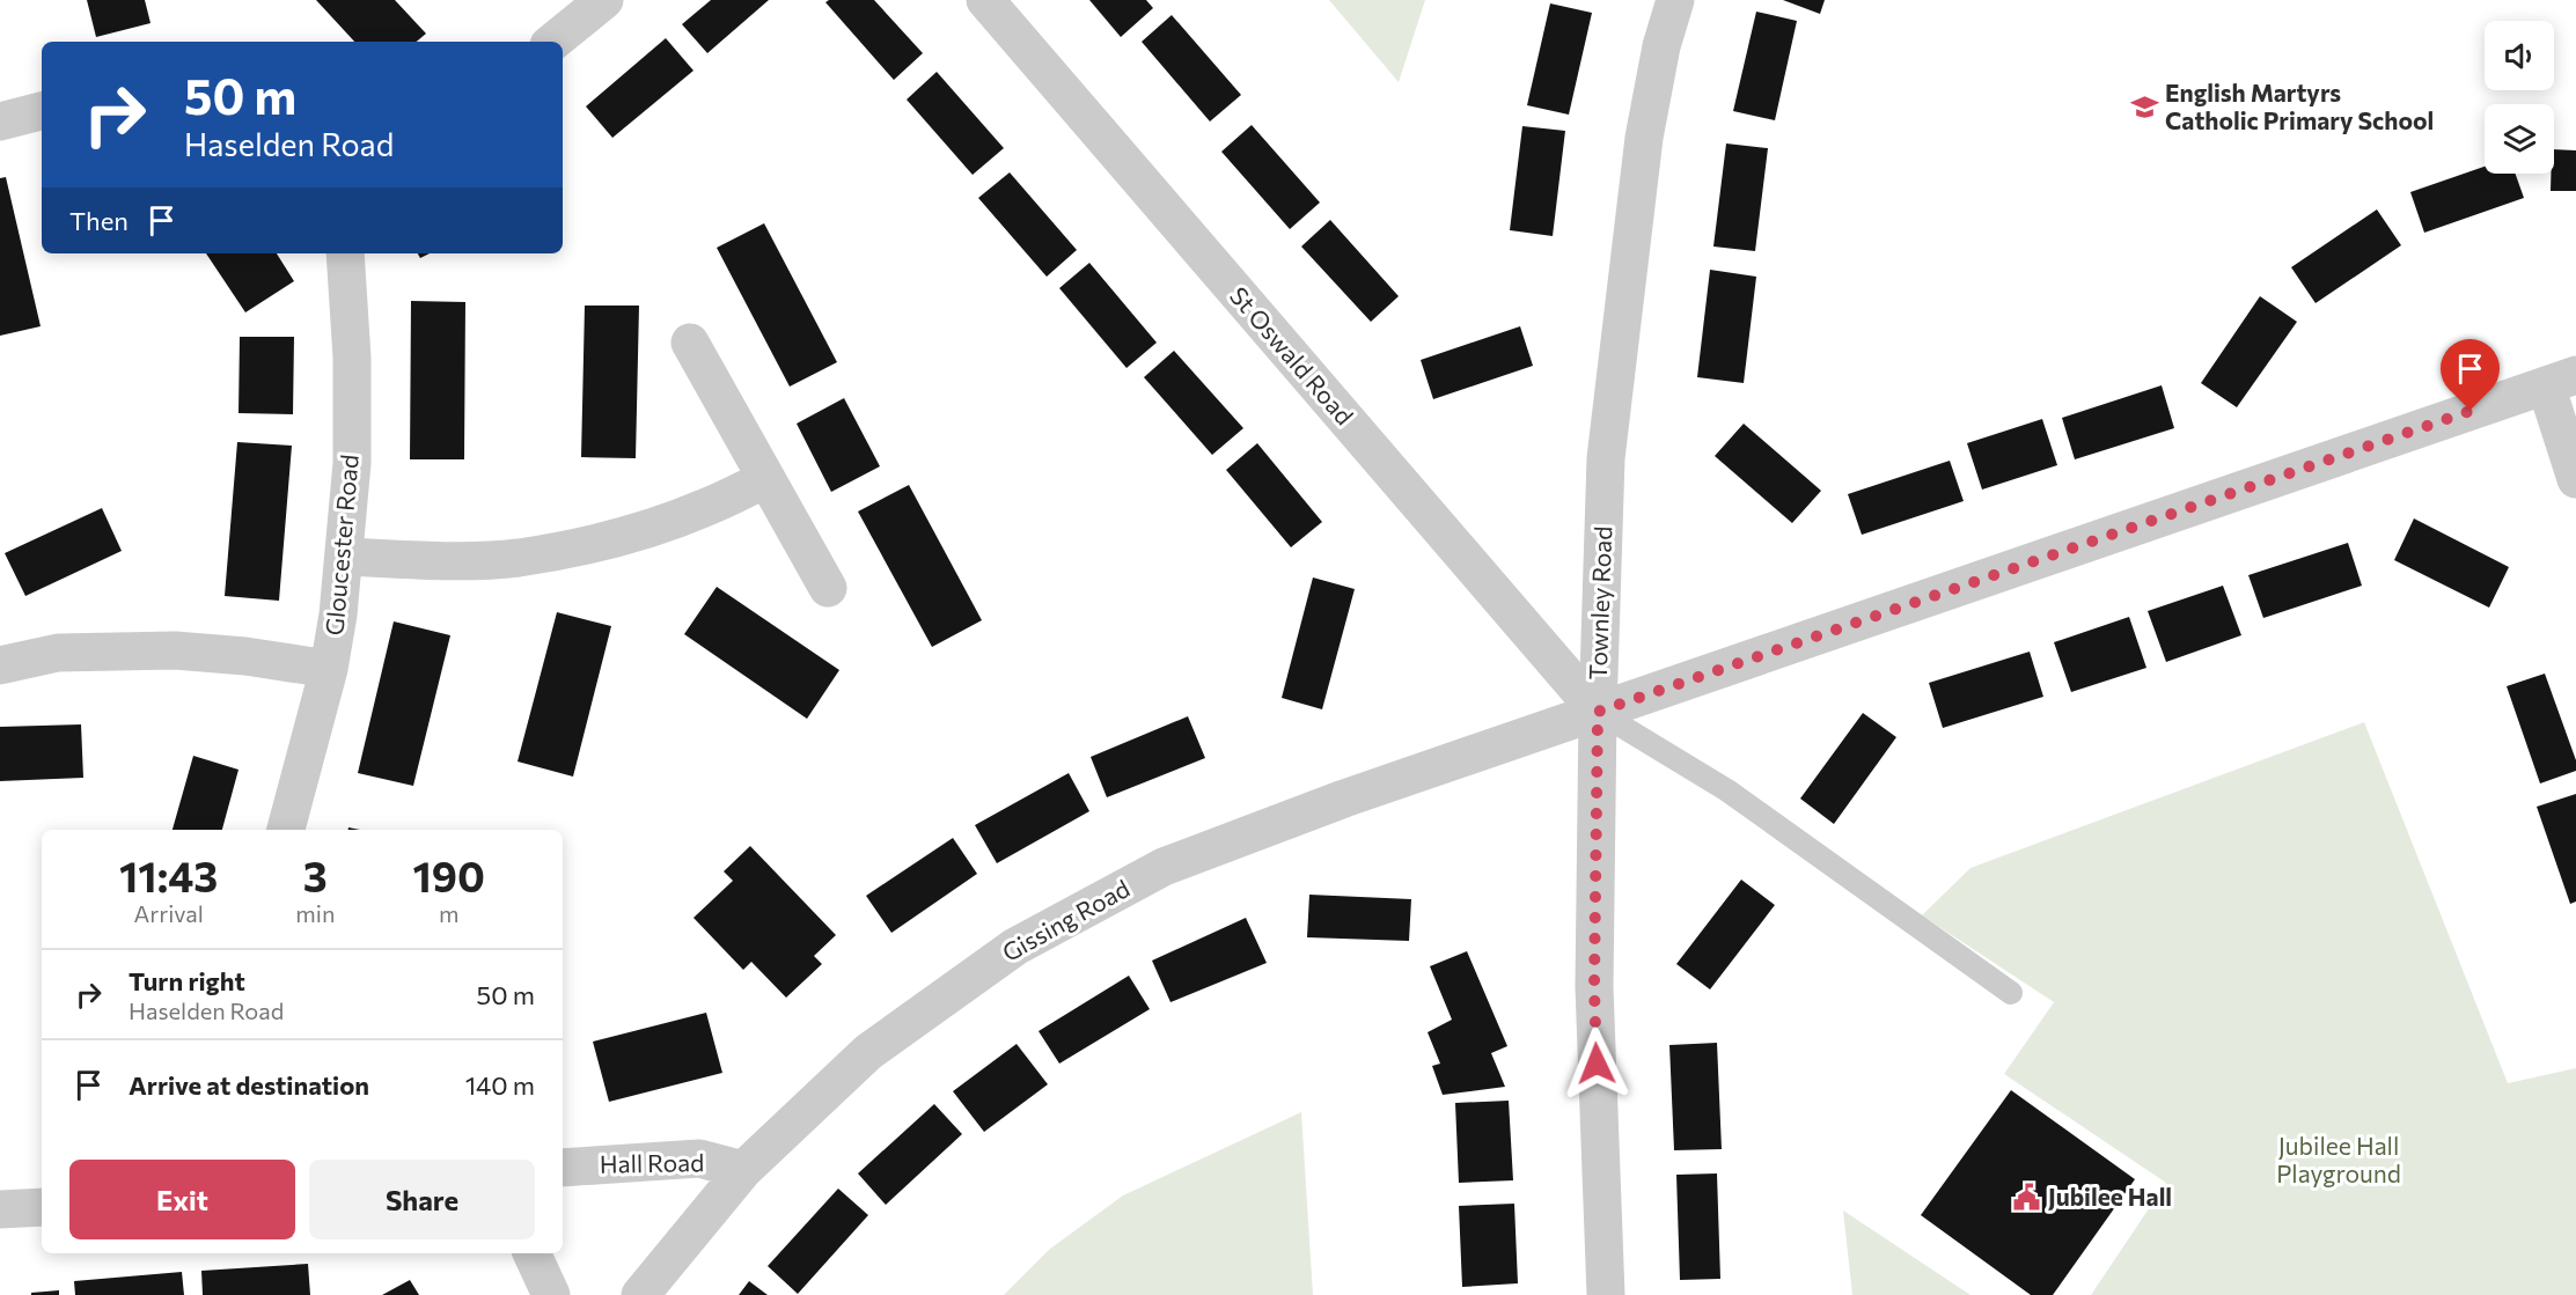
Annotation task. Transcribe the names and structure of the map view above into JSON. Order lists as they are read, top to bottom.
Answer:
{
  "streets": {
    "street": [
      "St Oswald Road",
      "Gloucester Road",
      "Townley Road",
      "Gissing Road",
      "Hall Road"
    ]
  },
  "crossings": [
    ["St Oswald Road", "Townley Road"],
    ["St Oswald Road", "Gissing Road"],
    ["Townley Road", "Gissing Road"],
    ["Gissing Road", "Hall Road"]
  ],
  "parks": ["Jubilee Hall Playground"],
  "places": {
    "school or university": ["English Martyrs Catholic Primary School"],
    "public building": ["Jubilee Hall"]
  },
  "page": {
    "turn": ["50 m", "Haselden Road"],
    "then": "Then",
    "eta": [
      "11:43",
      "Arrival",
      "3",
      "min",
      "190",
      "m"
    ],
    "list": [
      {
        "name": "Turn right",
        "note": "Haselden Road",
        "value": "50 m"
      },
      {
        "name": "Arrive at destination",
        "value": "140 m"
      }
    ],
    "buttons": ["Exit", "Share"]
  }
}
